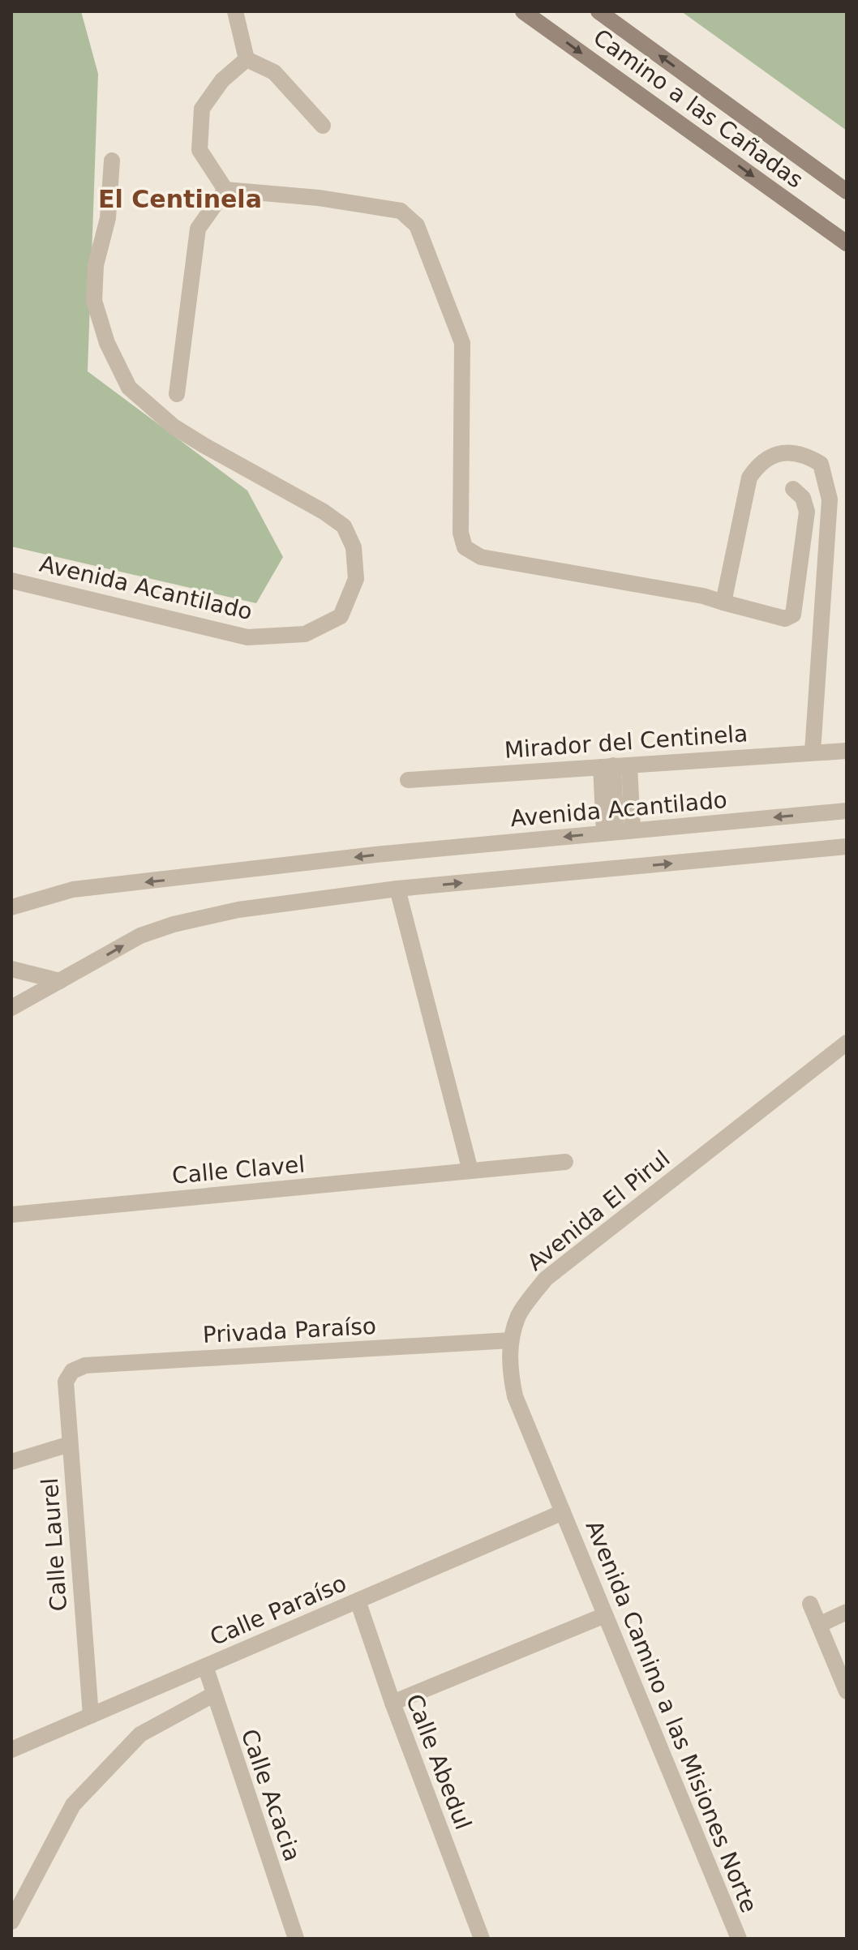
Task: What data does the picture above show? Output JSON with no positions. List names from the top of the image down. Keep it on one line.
{"streets":{"main road":["Camino a las Cañadas"],"street":["Avenida Acantilado","Mirador del Centinela","Calle Clavel","Avenida El Pirul","Privada Paraíso","Calle Laurel","Calle Paraíso","Avenida Camino a las Misiones Norte","Calle Abedul","Calle Acacia"]},"crossings":[["Avenida El Pirul","Privada Paraíso"],["Avenida El Pirul","Calle Paraíso"],["Avenida El Pirul","Avenida Camino a las Misiones Norte"],["Privada Paraíso","Calle Laurel"],["Calle Laurel","Calle Paraíso"],["Calle Paraíso","Avenida Camino a las Misiones Norte"],["Calle Paraíso","Calle Abedul"],["Calle Paraíso","Calle Acacia"]],"districts":["El Centinela"]}
